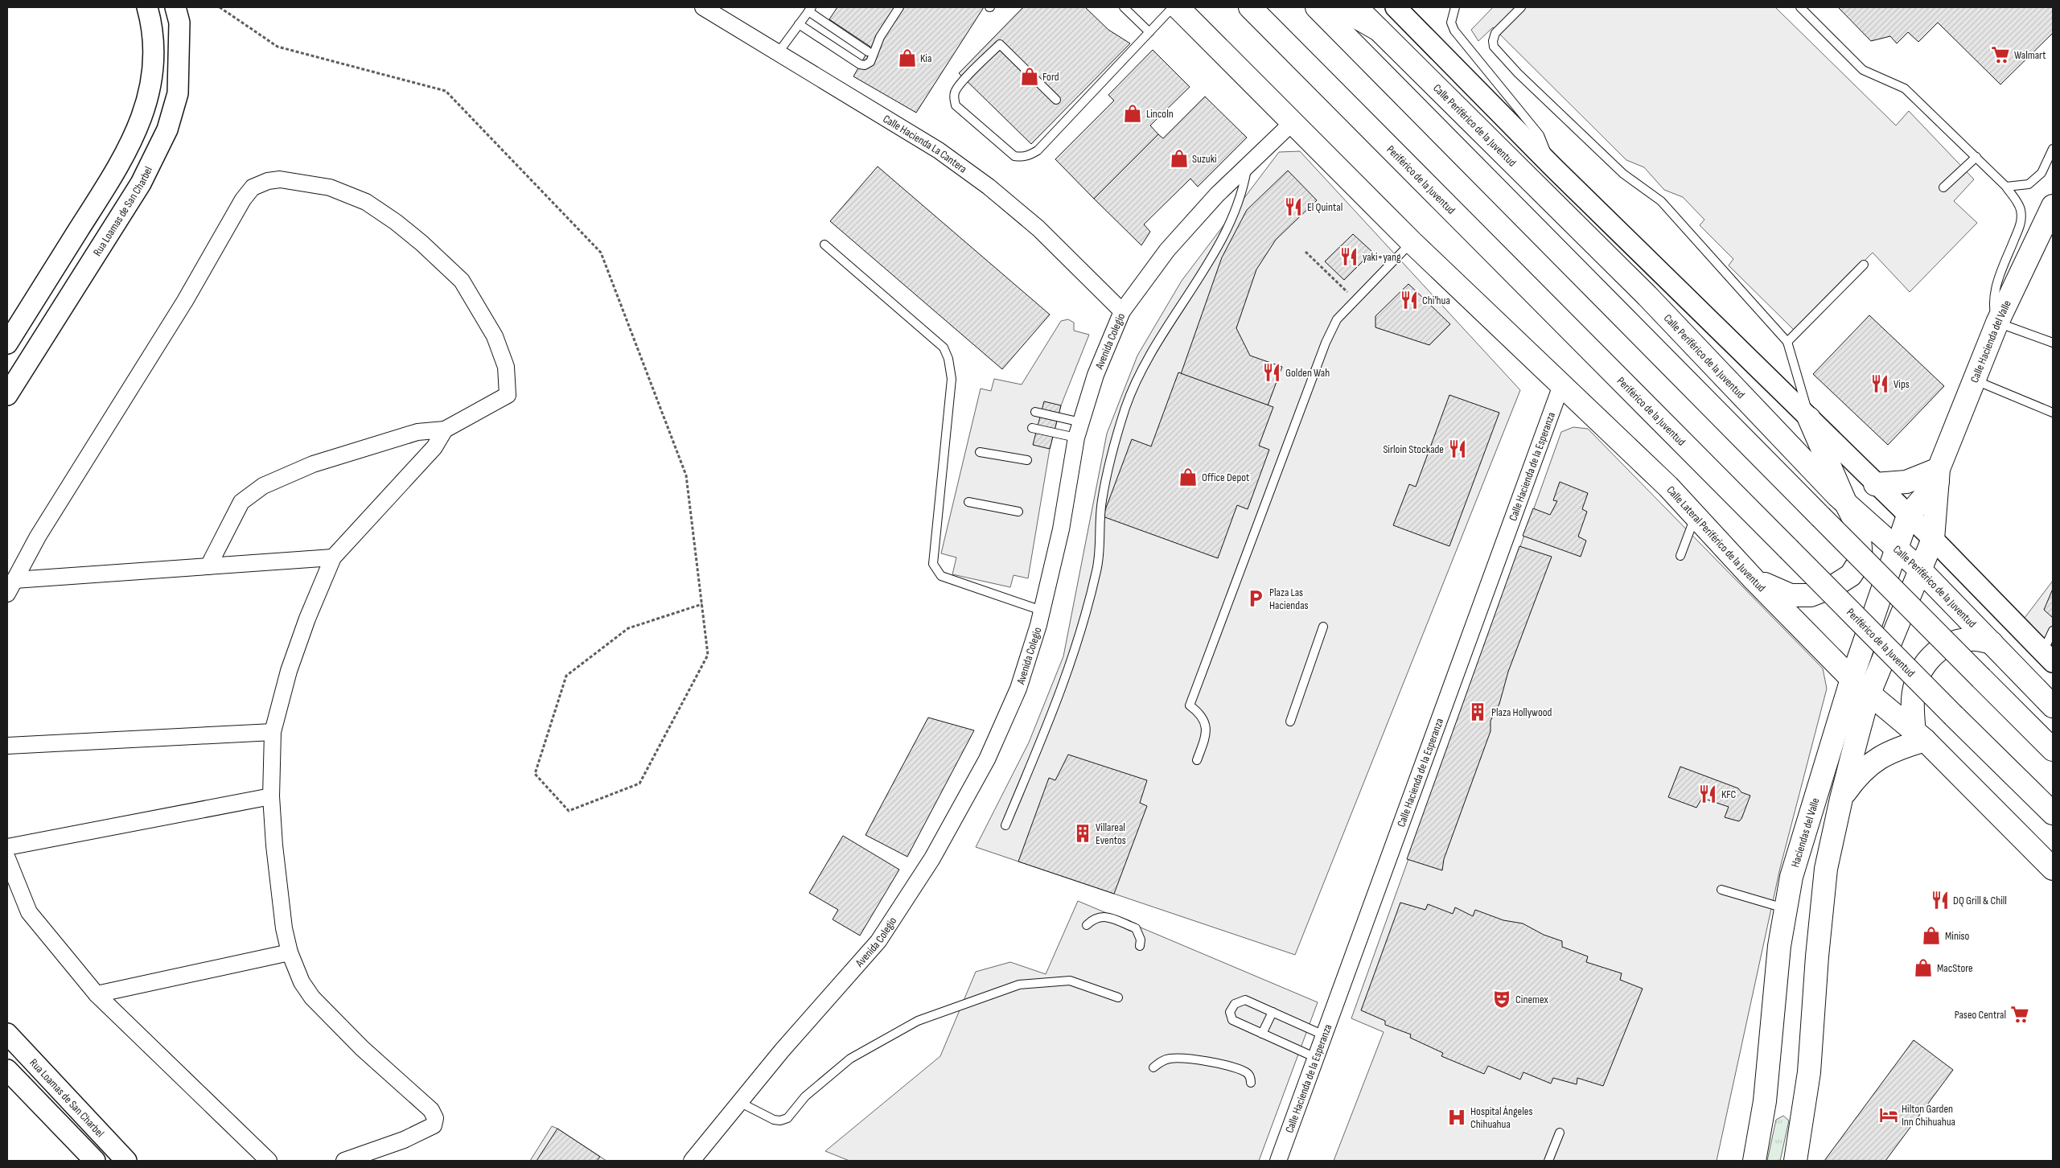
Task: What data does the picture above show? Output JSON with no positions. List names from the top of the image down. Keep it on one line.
{"streets":{"main road":["Calle Periférico de la Juventud","Periférico de la Juventud","Calle Hacienda del Valle","Calle Lateral Periférico de la Juventud","Haciendas del Valle"],"street":["Calle Hacienda La Cantera","Rua Loamas de San Charbel","Avenida Colegio","Calle Hacienda de la Esperanza"]},"crossings":[["Calle Periférico de la Juventud","Haciendas del Valle"],["Calle Hacienda La Cantera","Avenida Colegio"],["Calle Hacienda del Valle","Haciendas del Valle"],["Calle Hacienda de la Esperanza","Calle Lateral Periférico de la Juventud"],["Calle Lateral Periférico de la Juventud","Haciendas del Valle"]],"places":{"supermarket":["Walmart","Paseo Central"],"shop":["Kia","Ford","Lincoln","Suzuki","Office Depot","Miniso","MacStore"],"restaurant":["El Quintal","yaki+yang","Chi'hua","Golden Wah","Vips","Sirloin Stockade","KFC","DQ Grill & Chill"],"parking":["Plaza Las Haciendas"],"building":["Plaza Hollywood","Villareal Eventos"],"theatre":["Cinemex"],"hotel":["Hilton Garden Inn Chihuahua"],"hospital":["Hospital Ángeles Chihuahua"]}}
